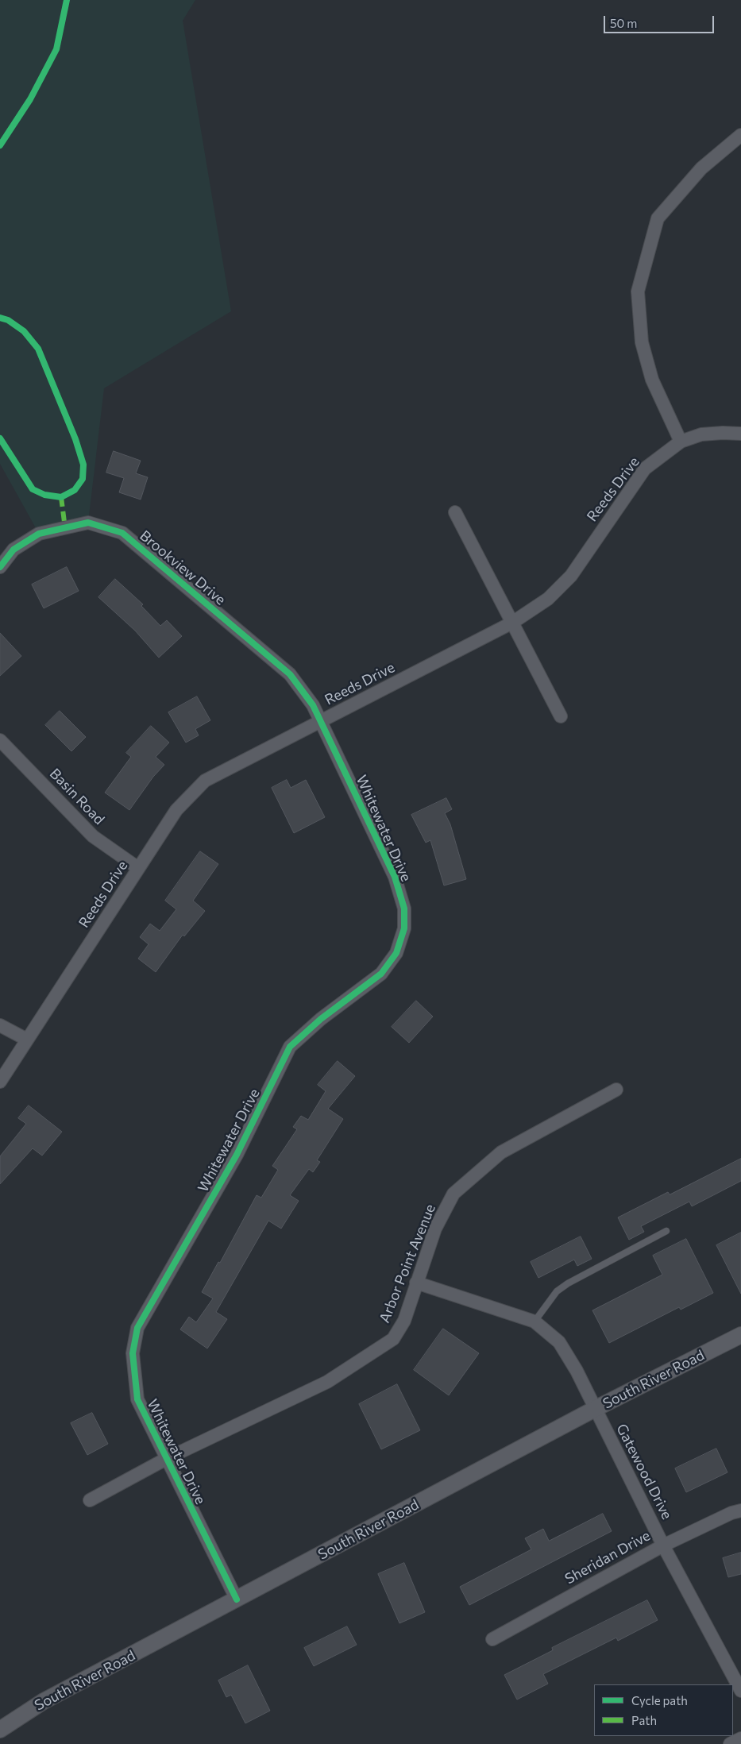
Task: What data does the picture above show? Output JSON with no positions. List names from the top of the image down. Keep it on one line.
{"streets":{"street":["Reeds Drive","Brookview Drive","Basin Road","Whitewater Drive","Arbor Point Avenue","South River Road","Gatewood Drive","Sheridan Drive"]},"crossings":[["Reeds Drive","Brookview Drive"],["Reeds Drive","Basin Road"],["Reeds Drive","Whitewater Drive"],["Brookview Drive","Whitewater Drive"],["Whitewater Drive","Arbor Point Avenue"],["Whitewater Drive","South River Road"],["Arbor Point Avenue","Gatewood Drive"],["South River Road","Gatewood Drive"],["Gatewood Drive","Sheridan Drive"]],"legend":["Cycle path","Path"],"scale_bar":"50 m"}
